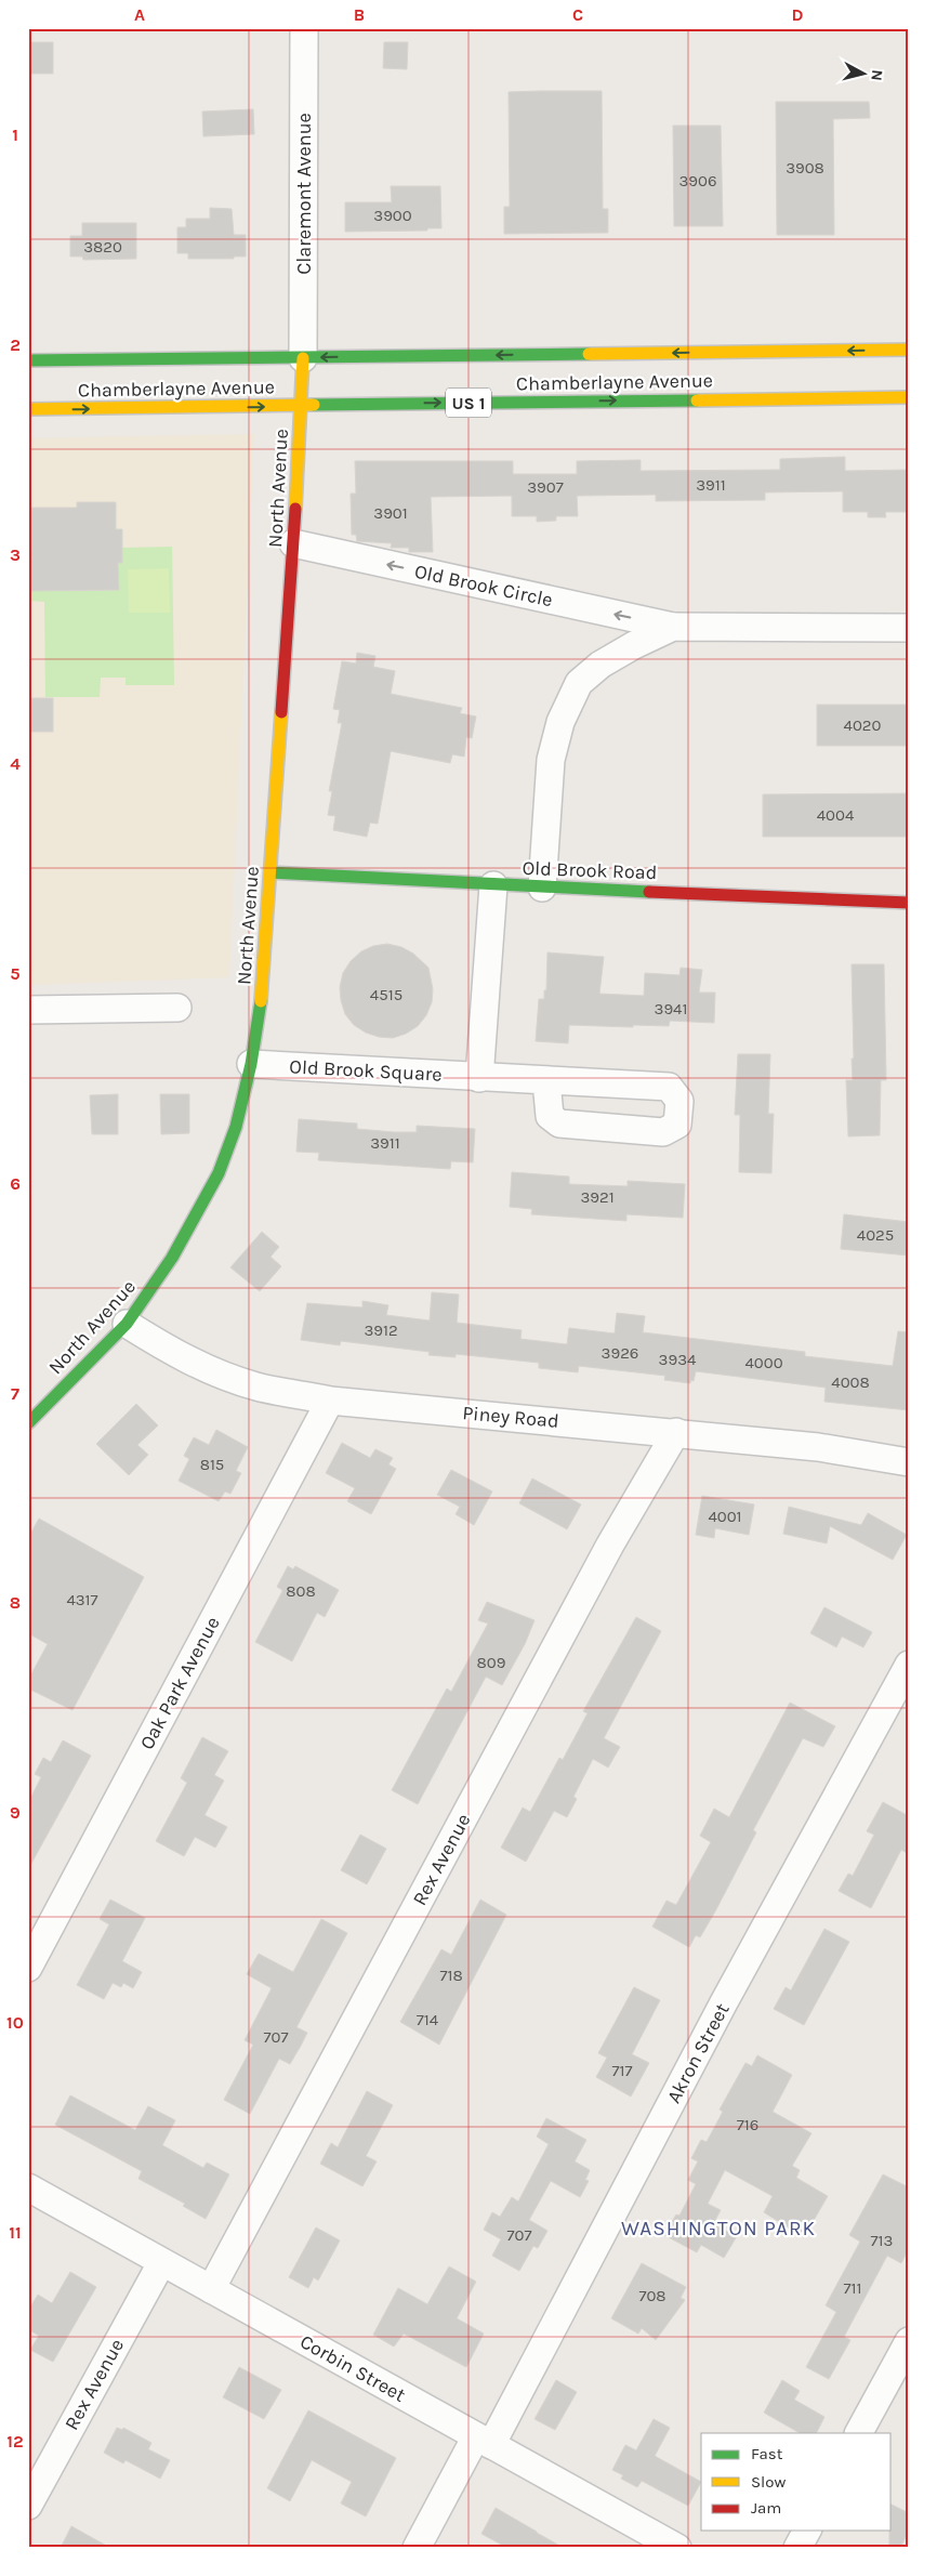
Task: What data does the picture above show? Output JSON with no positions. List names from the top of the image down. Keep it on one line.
{"streets":{"street":["Claremont Avenue","Chamberlayne Avenue","US 1","North Avenue","Old Brook Circle","Old Brook Road","Old Brook Square","Piney Road","Oak Park Avenue","Rex Avenue","Akron Street","Corbin Street"]},"crossings":[["Claremont Avenue","Chamberlayne Avenue"],["Claremont Avenue","North Avenue"],["Chamberlayne Avenue","North Avenue"],["North Avenue","Old Brook Circle"],["North Avenue","Old Brook Road"],["North Avenue","Old Brook Square"],["North Avenue","Piney Road"],["Old Brook Circle","Old Brook Road"],["Piney Road","Oak Park Avenue"],["Piney Road","Rex Avenue"],["Rex Avenue","Corbin Street"],["Akron Street","Corbin Street"]],"one_way":["Old Brook Circle"],"districts":["WASHINGTON PARK"],"house_numbers":["3908","3906","3900","3820","3911","3907","3901","4020","4004","4515","3941","3911","3921","4025","3912","3926","3934","4000","4008","815","4001","808","4317","809","718","714","707","717","716","707","713","711","708"],"legend":["Fast","Slow","Jam"],"north":"right","grid":{"columns":["A","B","C","D"],"rows":["1","2","3","4","5","6","7","8","9","10","11","12"]}}
